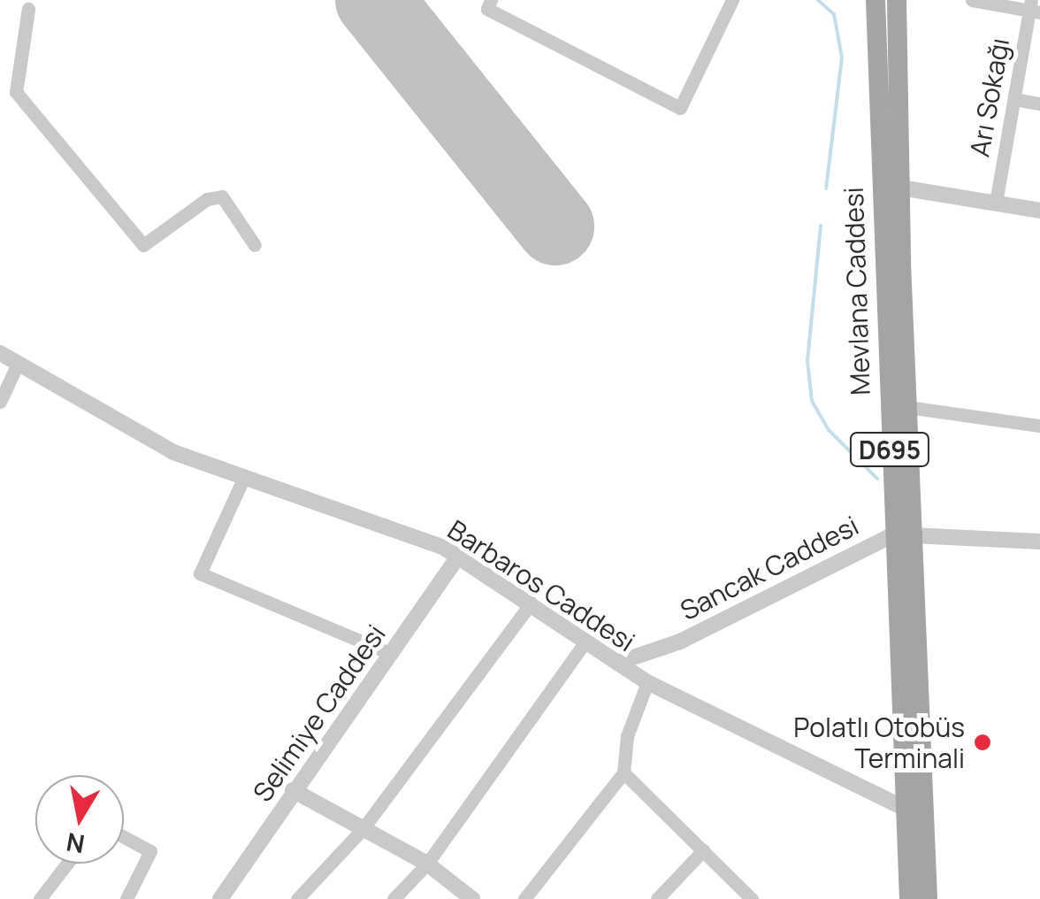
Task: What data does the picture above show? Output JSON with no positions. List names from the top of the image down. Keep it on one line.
{"streets":{"main road":["Mevlana Caddesi","D695"],"street":["Arı Sokağı","Sancak Caddesi","Barbaros Caddesi","Selimiye Caddesi"]},"crossings":[["Mevlana Caddesi","Sancak Caddesi"],["Mevlana Caddesi","Barbaros Caddesi"],["Sancak Caddesi","Barbaros Caddesi"],["Barbaros Caddesi","Selimiye Caddesi"]],"places":["Polatlı Otobüs Terminali"],"north":"bottom"}
